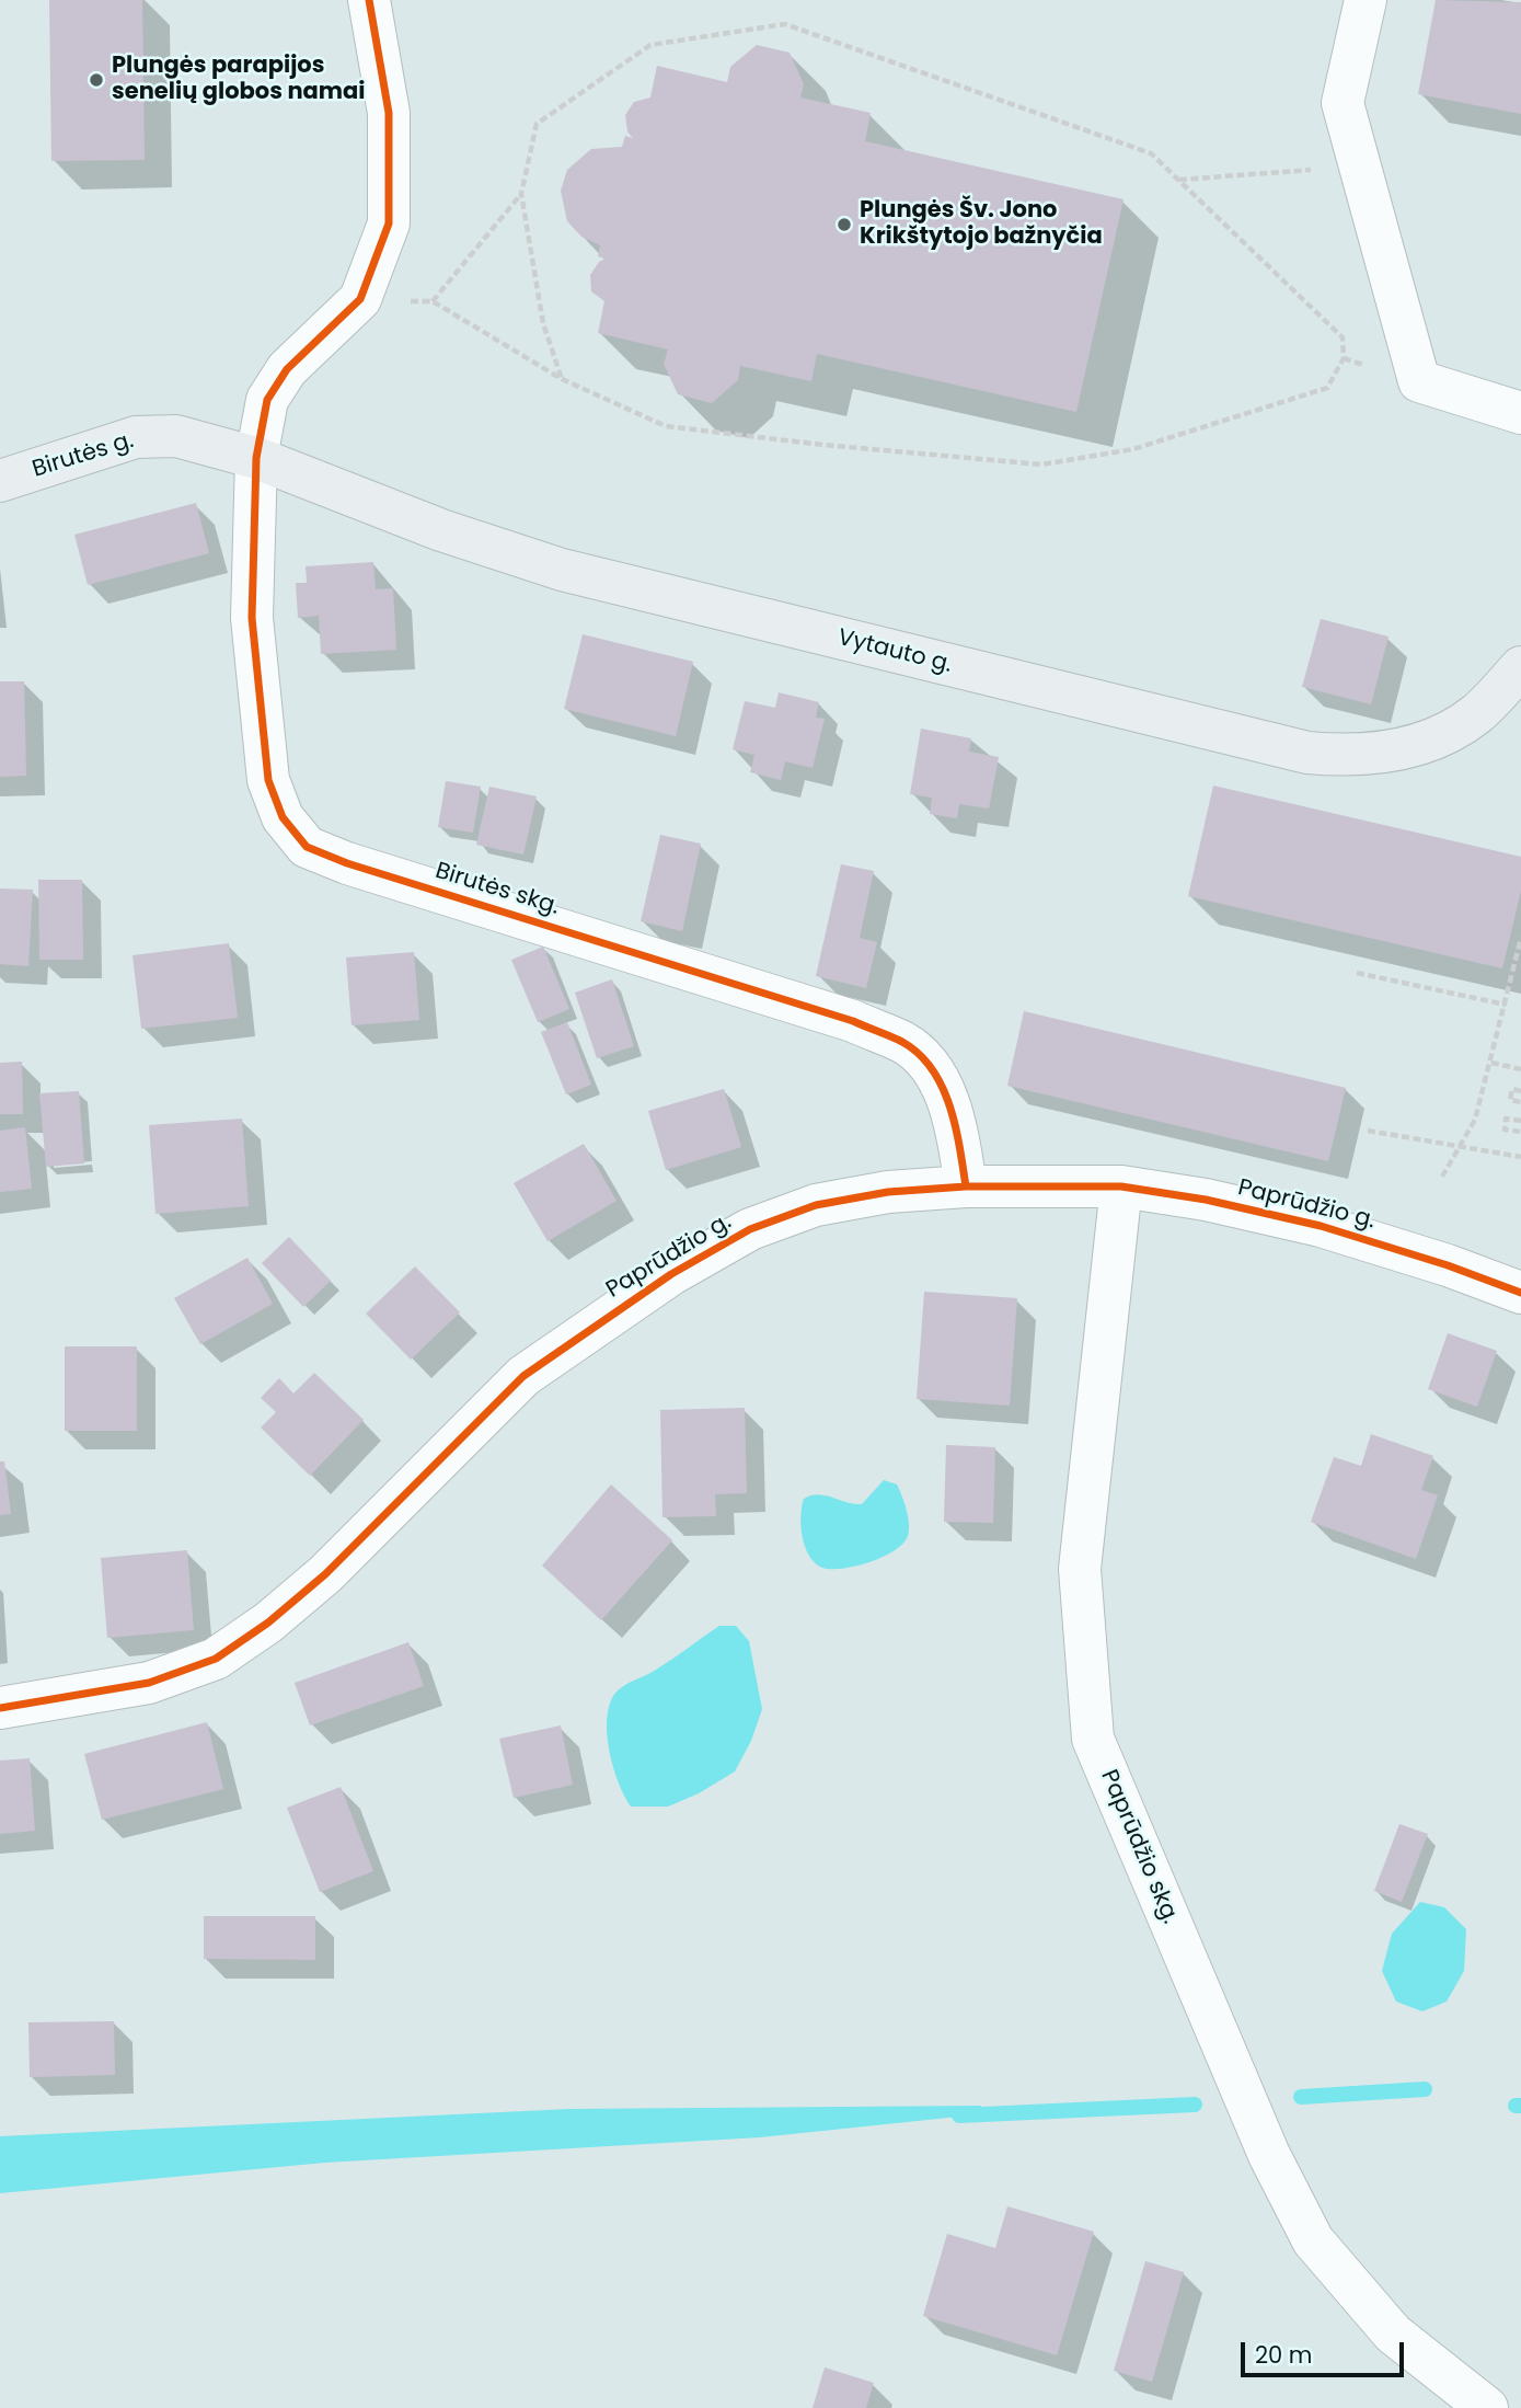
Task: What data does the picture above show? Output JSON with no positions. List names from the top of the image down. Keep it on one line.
{"streets":{"main road":["Birutės g.","Vytauto g."],"street":["Birutės skg.","Paprūdžio g.","Paprūdžio skg."]},"crossings":[["Birutės g.","Vytauto g."],["Birutės g.","Birutės skg."],["Vytauto g.","Birutės skg."],["Birutės skg.","Paprūdžio g."],["Paprūdžio g.","Paprūdžio skg."]],"places":["Plungės parapijos senelių globos namai","Plungės Šv. Jono Krikštytojo bažnyčia"],"scale_bar":"20 m"}
